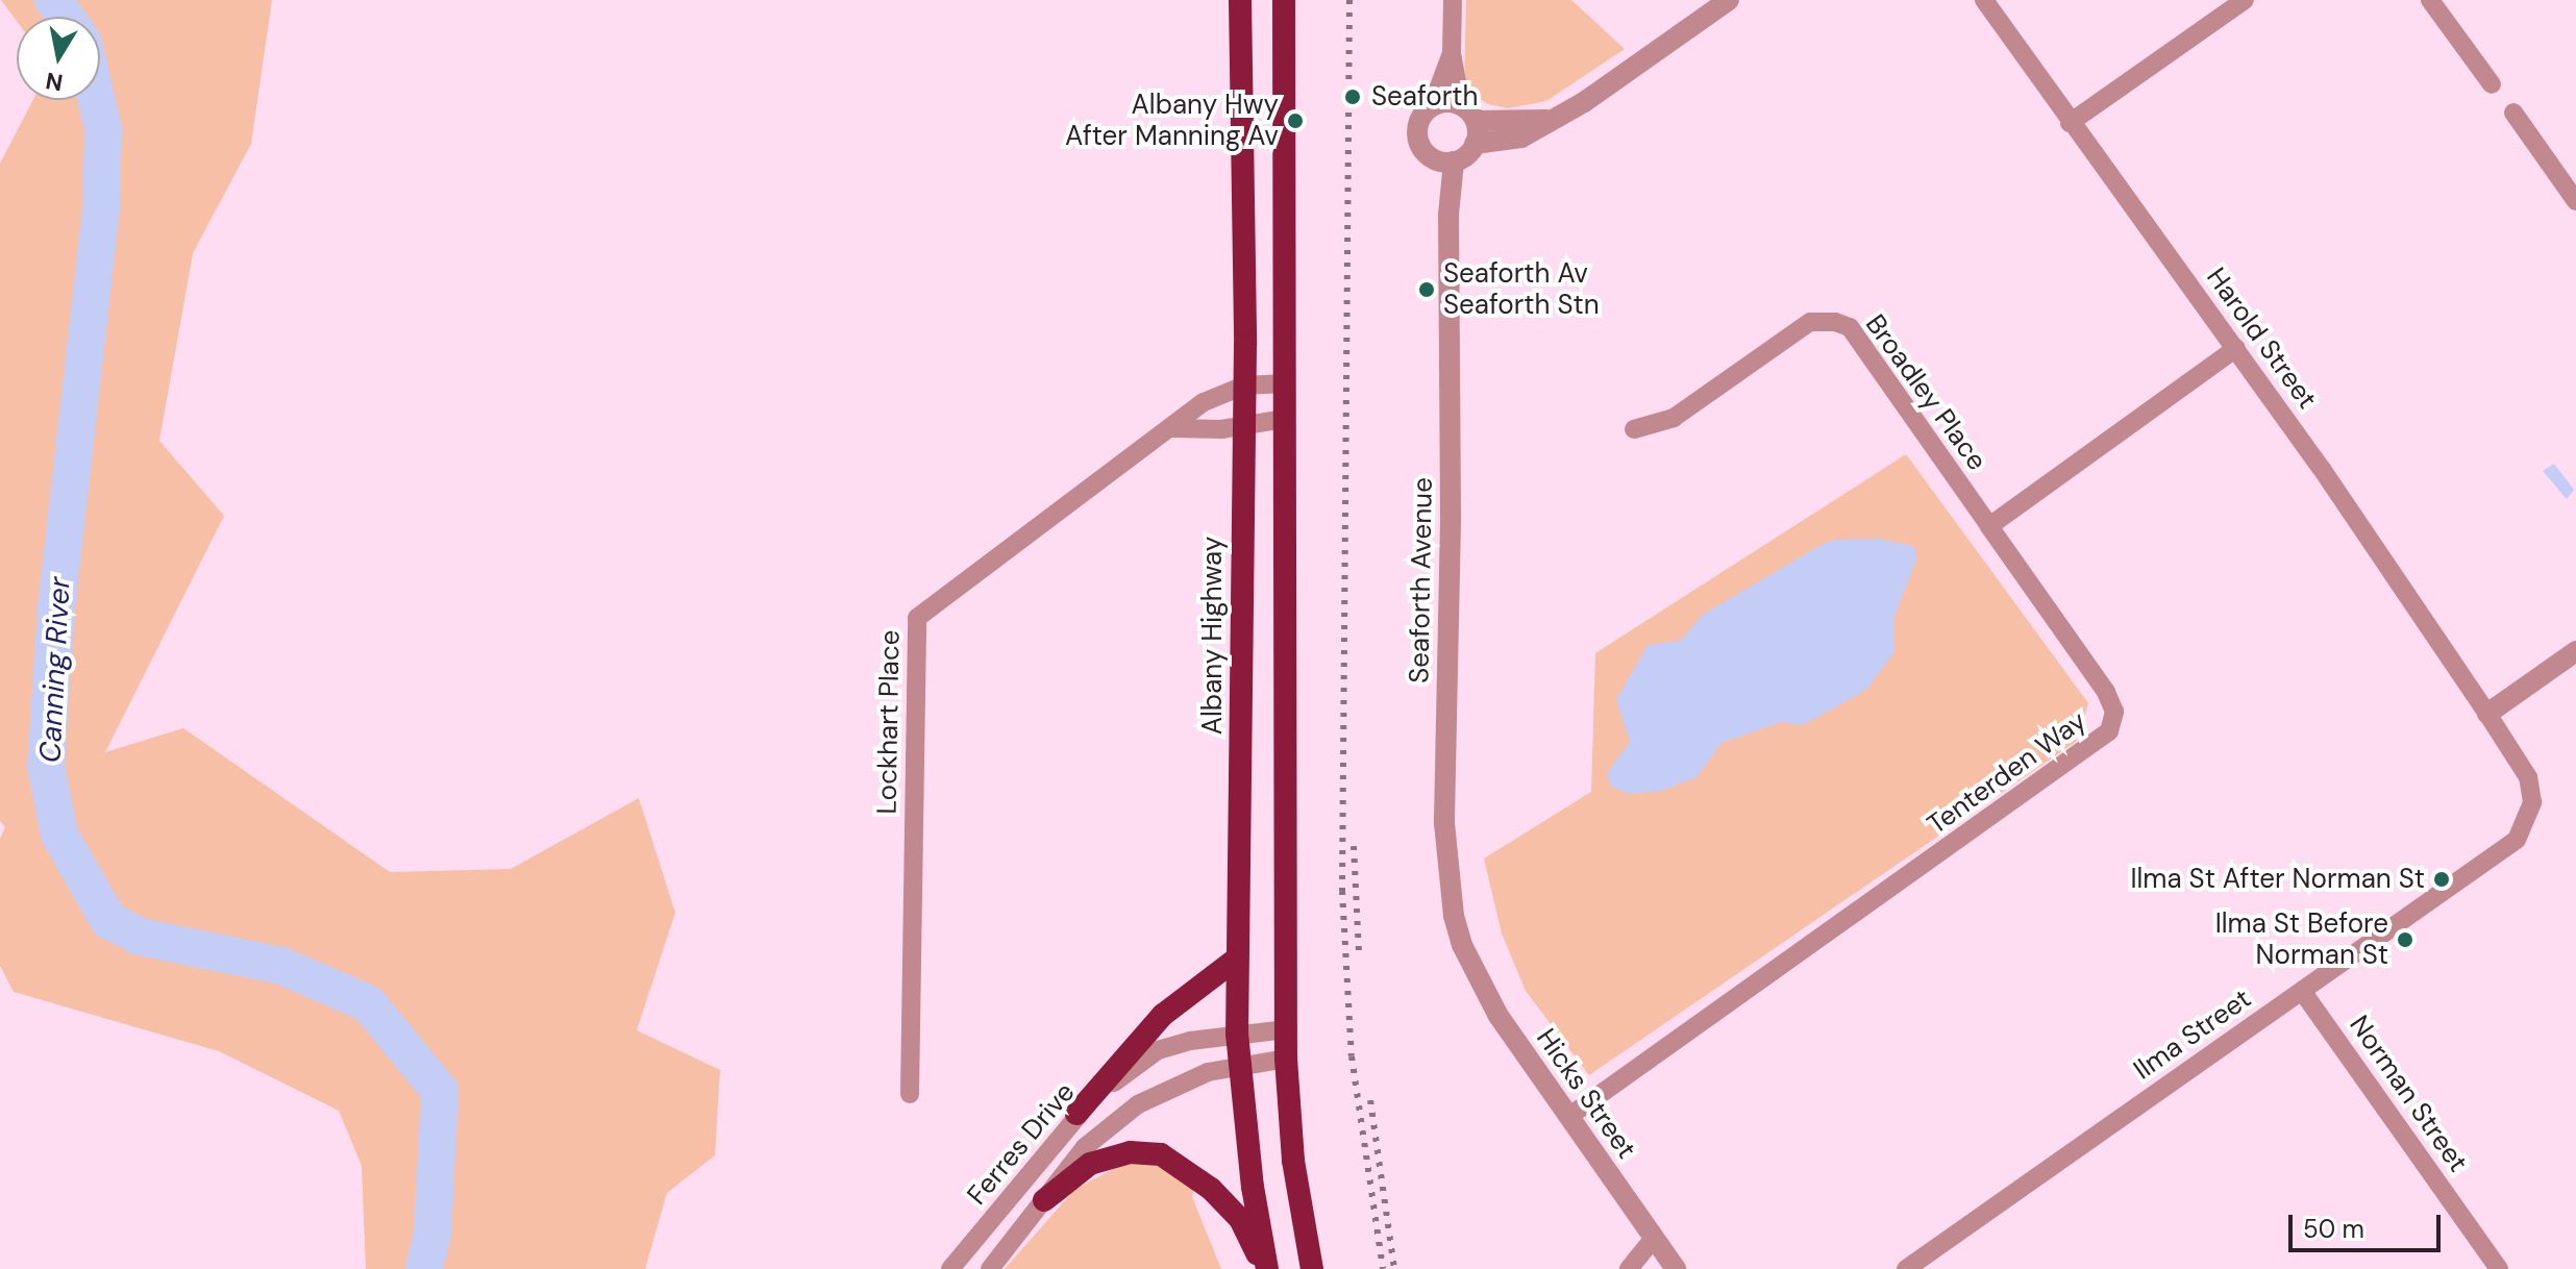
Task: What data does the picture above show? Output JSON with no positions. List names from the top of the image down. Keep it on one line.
{"streets":{"highway":["Albany Highway"],"street":["Harold Street","Broadley Place","Seaforth Avenue","Lockhart Place","Tenterden Way","Ilma Street","Hicks Street","Norman Street","Ferres Drive"]},"crossings":[["Harold Street","Ilma Street"],["Broadley Place","Tenterden Way"],["Seaforth Avenue","Hicks Street"],["Albany Highway","Lockhart Place"],["Albany Highway","Ferres Drive"],["Tenterden Way","Hicks Street"],["Ilma Street","Norman Street"]],"water":["Canning River"],"places":["Seaforth","Albany Hwy After Manning Av","Seaforth Av Seaforth Stn","Ilma St After Norman St","Ilma St Before Norman St"],"scale_bar":"50 m","north":"bottom"}
